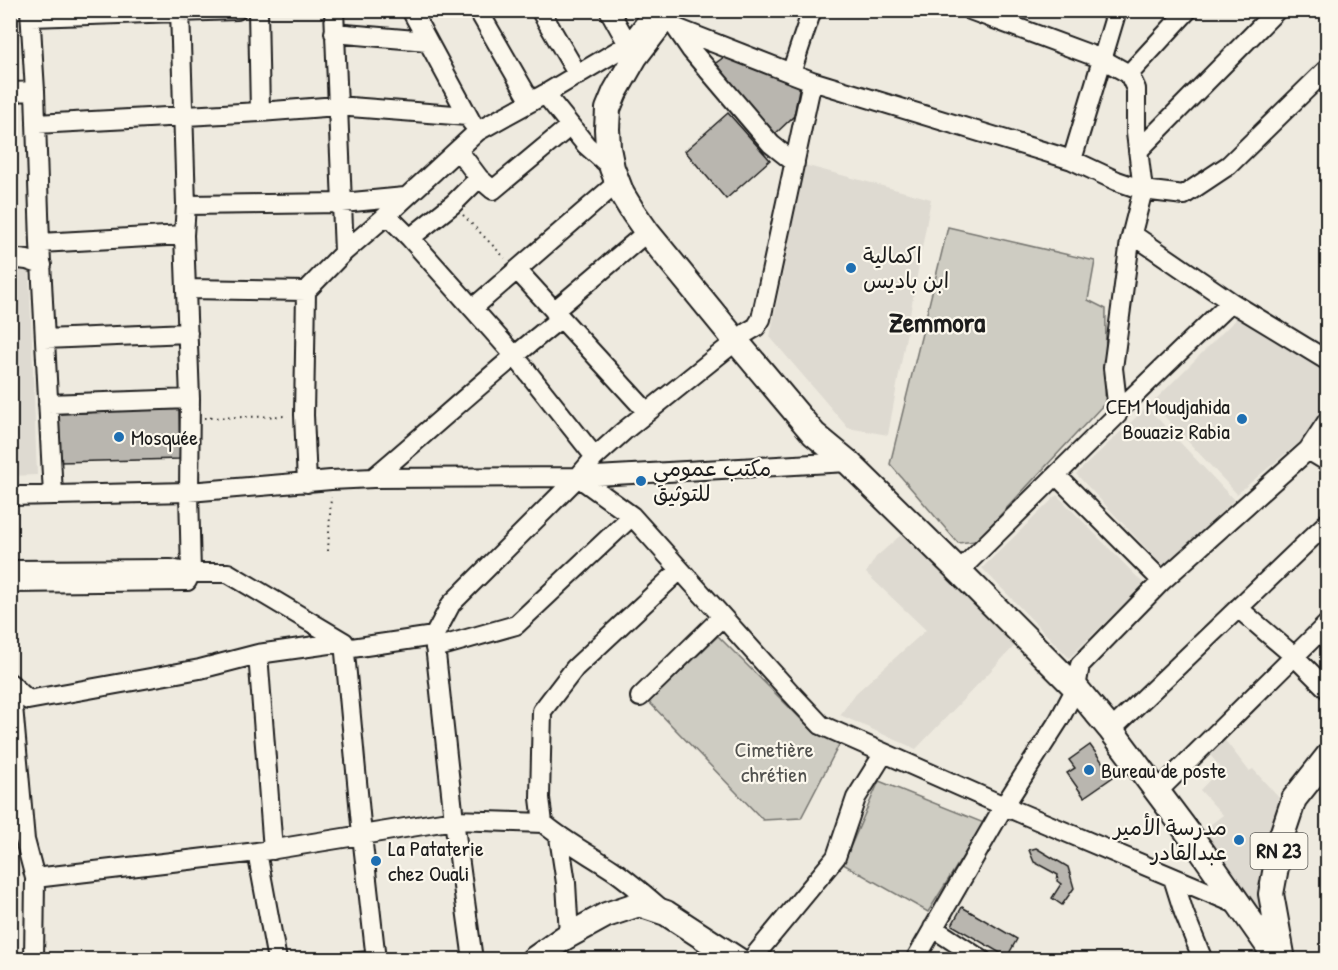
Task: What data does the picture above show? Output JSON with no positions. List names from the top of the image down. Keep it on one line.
{"streets":{"main road":["RN 23"]},"districts":["Zemmora"],"parks":["Cimetière chrétien"],"places":["اكمالية ابن باديس","CEM Moudjahida Bouaziz Rabia","Mosquée","مكتب عمومي للتوثيق","Bureau de poste","مدرسة الأمير عبدالقادر","La Pataterie chez Ouali"]}
